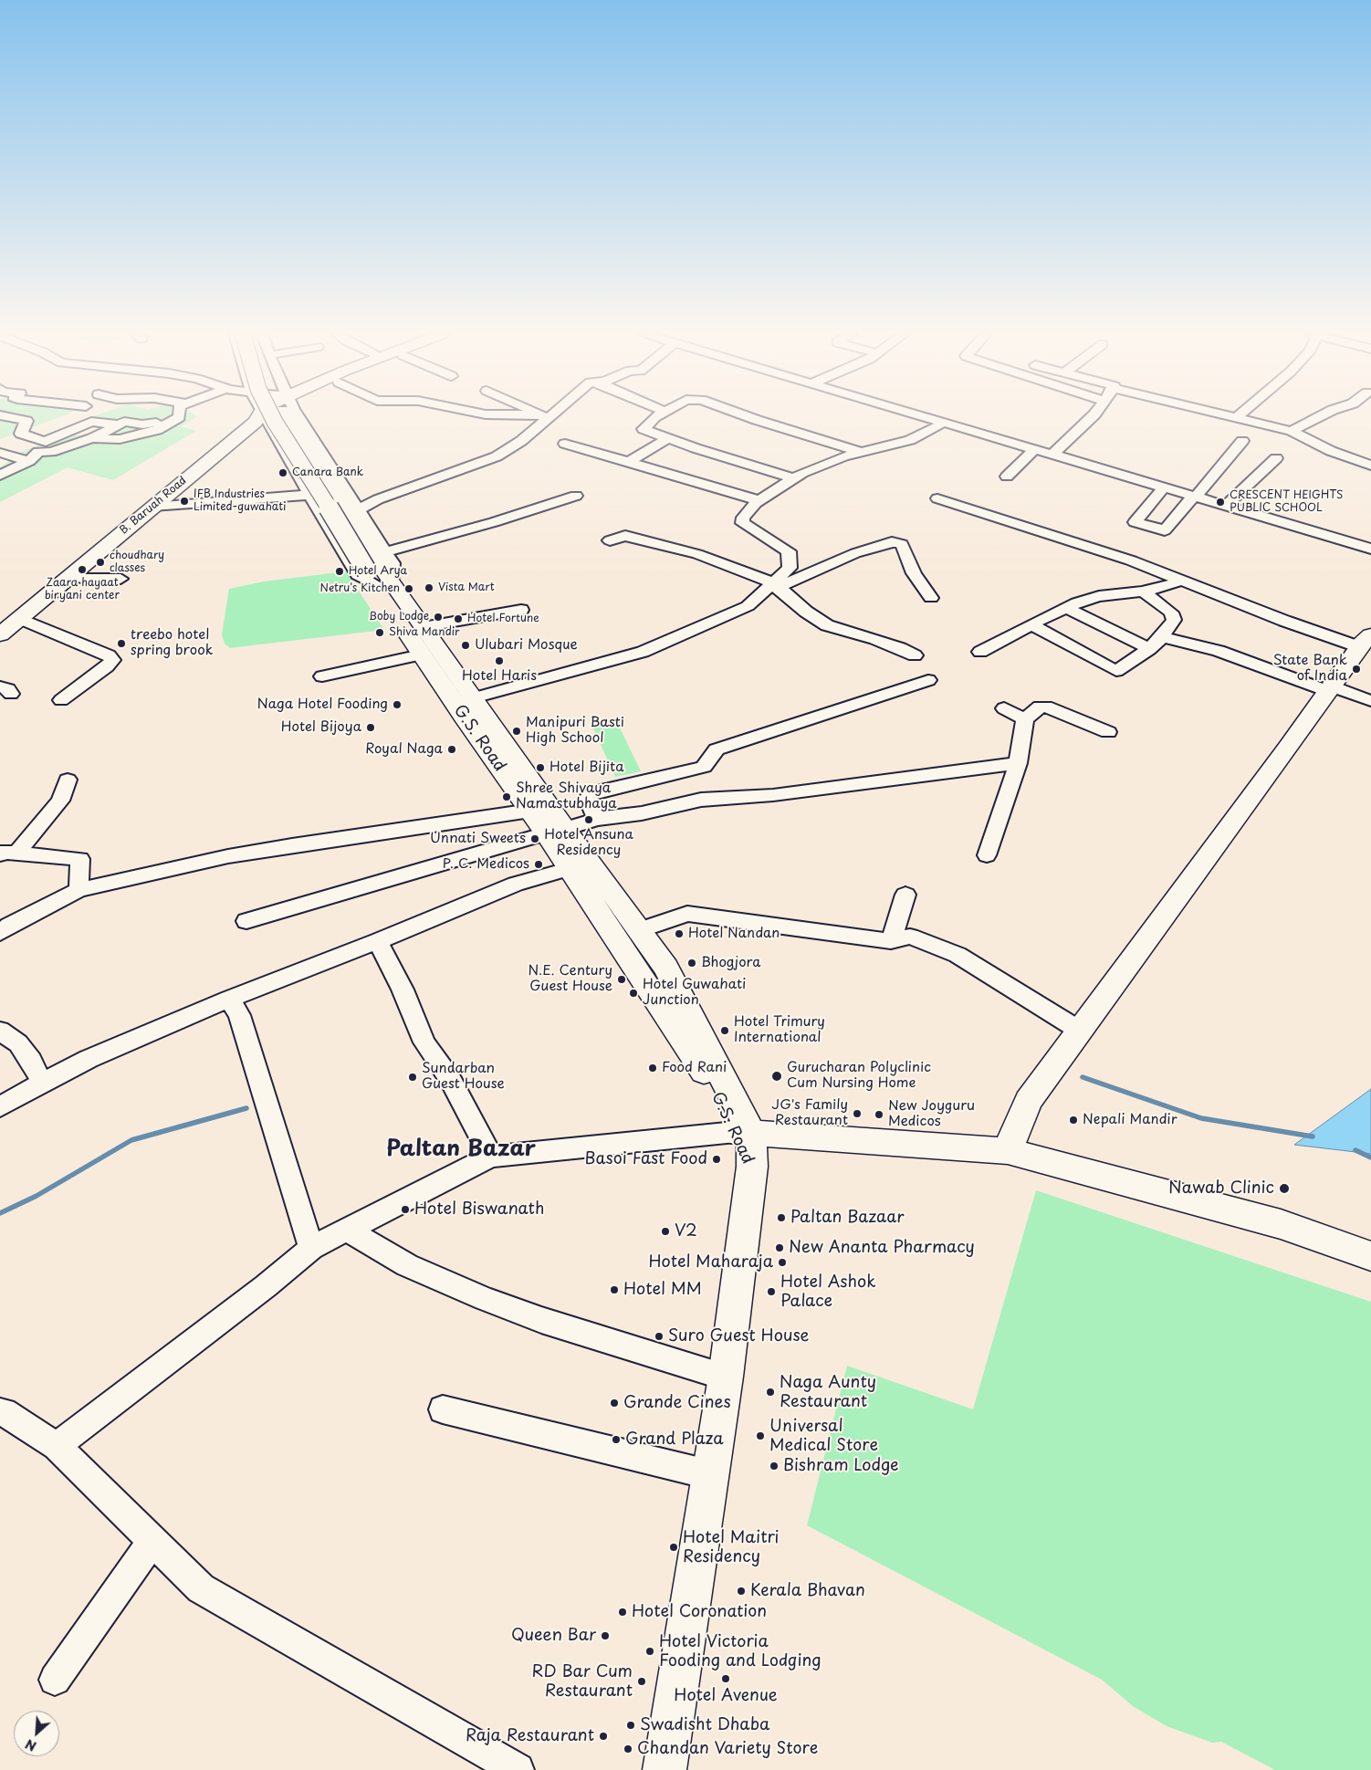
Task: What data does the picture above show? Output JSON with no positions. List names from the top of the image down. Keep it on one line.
{"streets":{"main road":["B. Baruah Road","G.S. Road"]},"districts":["Paltan Bazar"],"places":["Canara Bank","IFB Industries Limited-guwahati","CRESCENT HEIGHTS PUBLIC SCHOOL","choudhary classes","Zaara hayaat biryani center","Hotel Arya","Vista Mart","Netru's Kitchen","Boby Lodge","Hotel Fortune","Shiva Mandir","treebo hotel spring brook","Ulubari Mosque","Hotel Haris","State Bank of India","Naga Hotel Fooding","Hotel Bijoya","Manipuri Basti High School","Royal Naga","Hotel Bijita","Shree Shivaya Namastubhaya","Hotel Ansuna Residency","Unnati Sweets","P. C. Medicos","Hotel Nandan","Bhogjora","N.E. Century Guest House","Hotel Guwahati Junction","Hotel Trimury International","Food Rani","Gurucharan Polyclinic Cum Nursing Home","Sundarban Guest House","JG's Family Restaurant","New Joyguru Medicos","Nepali Mandir","Basoi Fast Food","Nawab Clinic","Hotel Biswanath","Paltan Bazaar","V2","New Ananta Pharmacy","Hotel Maharaja","Hotel MM","Hotel Ashok Palace","Suro Guest House","Naga Aunty Restaurant","Grande Cines","Universal Medical Store","Grand Plaza","Bishram Lodge","Hotel Maitri Residency","Kerala Bhavan","Hotel Coronation","Queen Bar","Hotel Victoria Fooding and Lodging","Hotel Avenue","RD Bar Cum Restaurant","Swadisht Dhaba","Raja Restaurant","Chandan Variety Store"],"north":"bottom left"}
